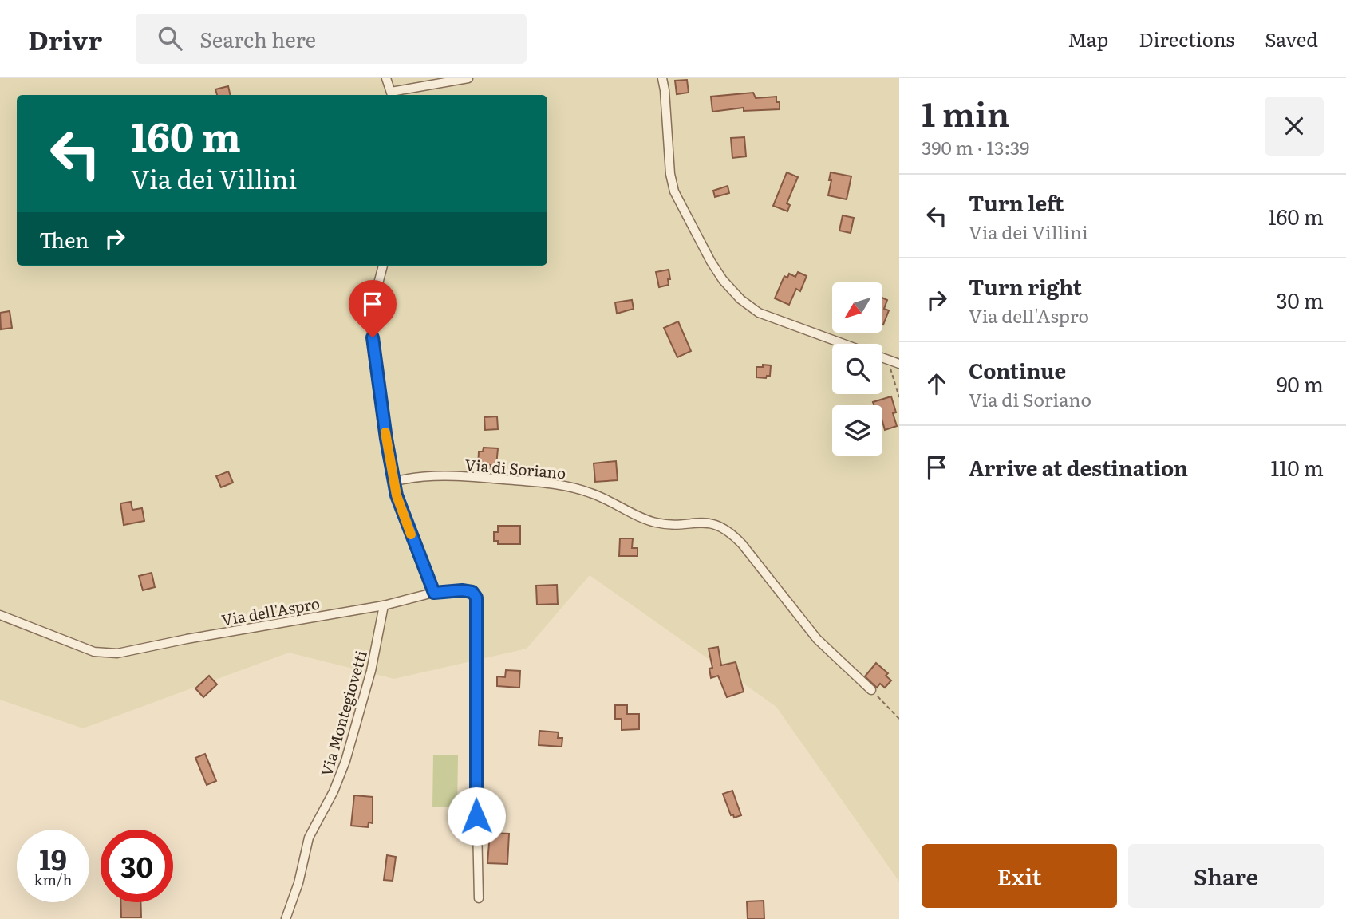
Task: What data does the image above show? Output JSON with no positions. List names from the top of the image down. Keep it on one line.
{"streets":{"street":["Via di Soriano","Via dell'Aspro","Via Montegiovetti"]},"crossings":[["Via dell'Aspro","Via Montegiovetti"]],"north":"bottom left","page":{"header":"Drivr","search":"Search here","nav":["Map","Directions","Saved"],"heading":["1 min","390 m · 13:39"],"turn":["160 m","Via dei Villini"],"list":[{"name":"Turn left","note":"Via dei Villini","value":"160 m"},{"name":"Turn right","note":"Via dell'Aspro","value":"30 m"},{"name":"Continue","note":"Via di Soriano","value":"90 m"},{"name":"Arrive at destination","value":"110 m"}],"then":"Then","speed":"19 km/h","limit":"30","buttons":["Exit","Share"]}}
